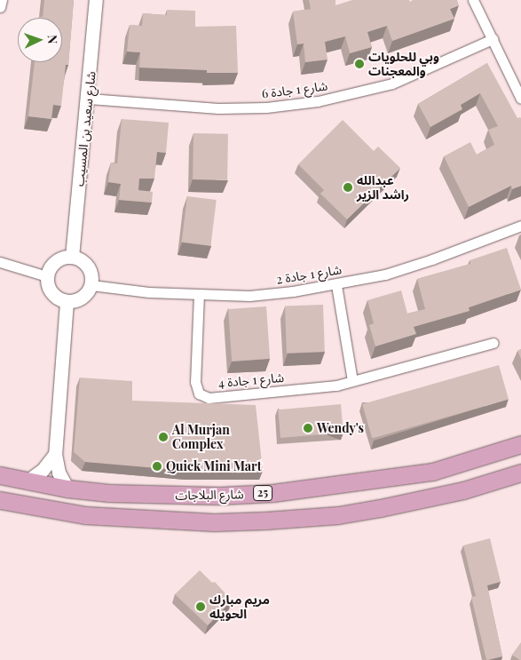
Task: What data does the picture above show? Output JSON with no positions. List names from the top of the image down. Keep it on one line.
{"streets":{"main road":["25","شارع البلاجات"],"street":["شارع 1 جادة 6","شارع سعيد بن المسيب","شارع 1 جادة 2","شارع 1 جادة 4"]},"crossings":[["شارع 1 جادة 6","شارع سعيد بن المسيب"],["شارع سعيد بن المسيب","شارع 1 جادة 2"],["شارع 1 جادة 2","شارع 1 جادة 4"]],"places":["وبي للحلويات والمعجنات","عبدالله راشد الزير","Wendy's","Al Murjan Complex","Quick Mini Mart","مريم مبارك الحويله"],"north":"right"}
